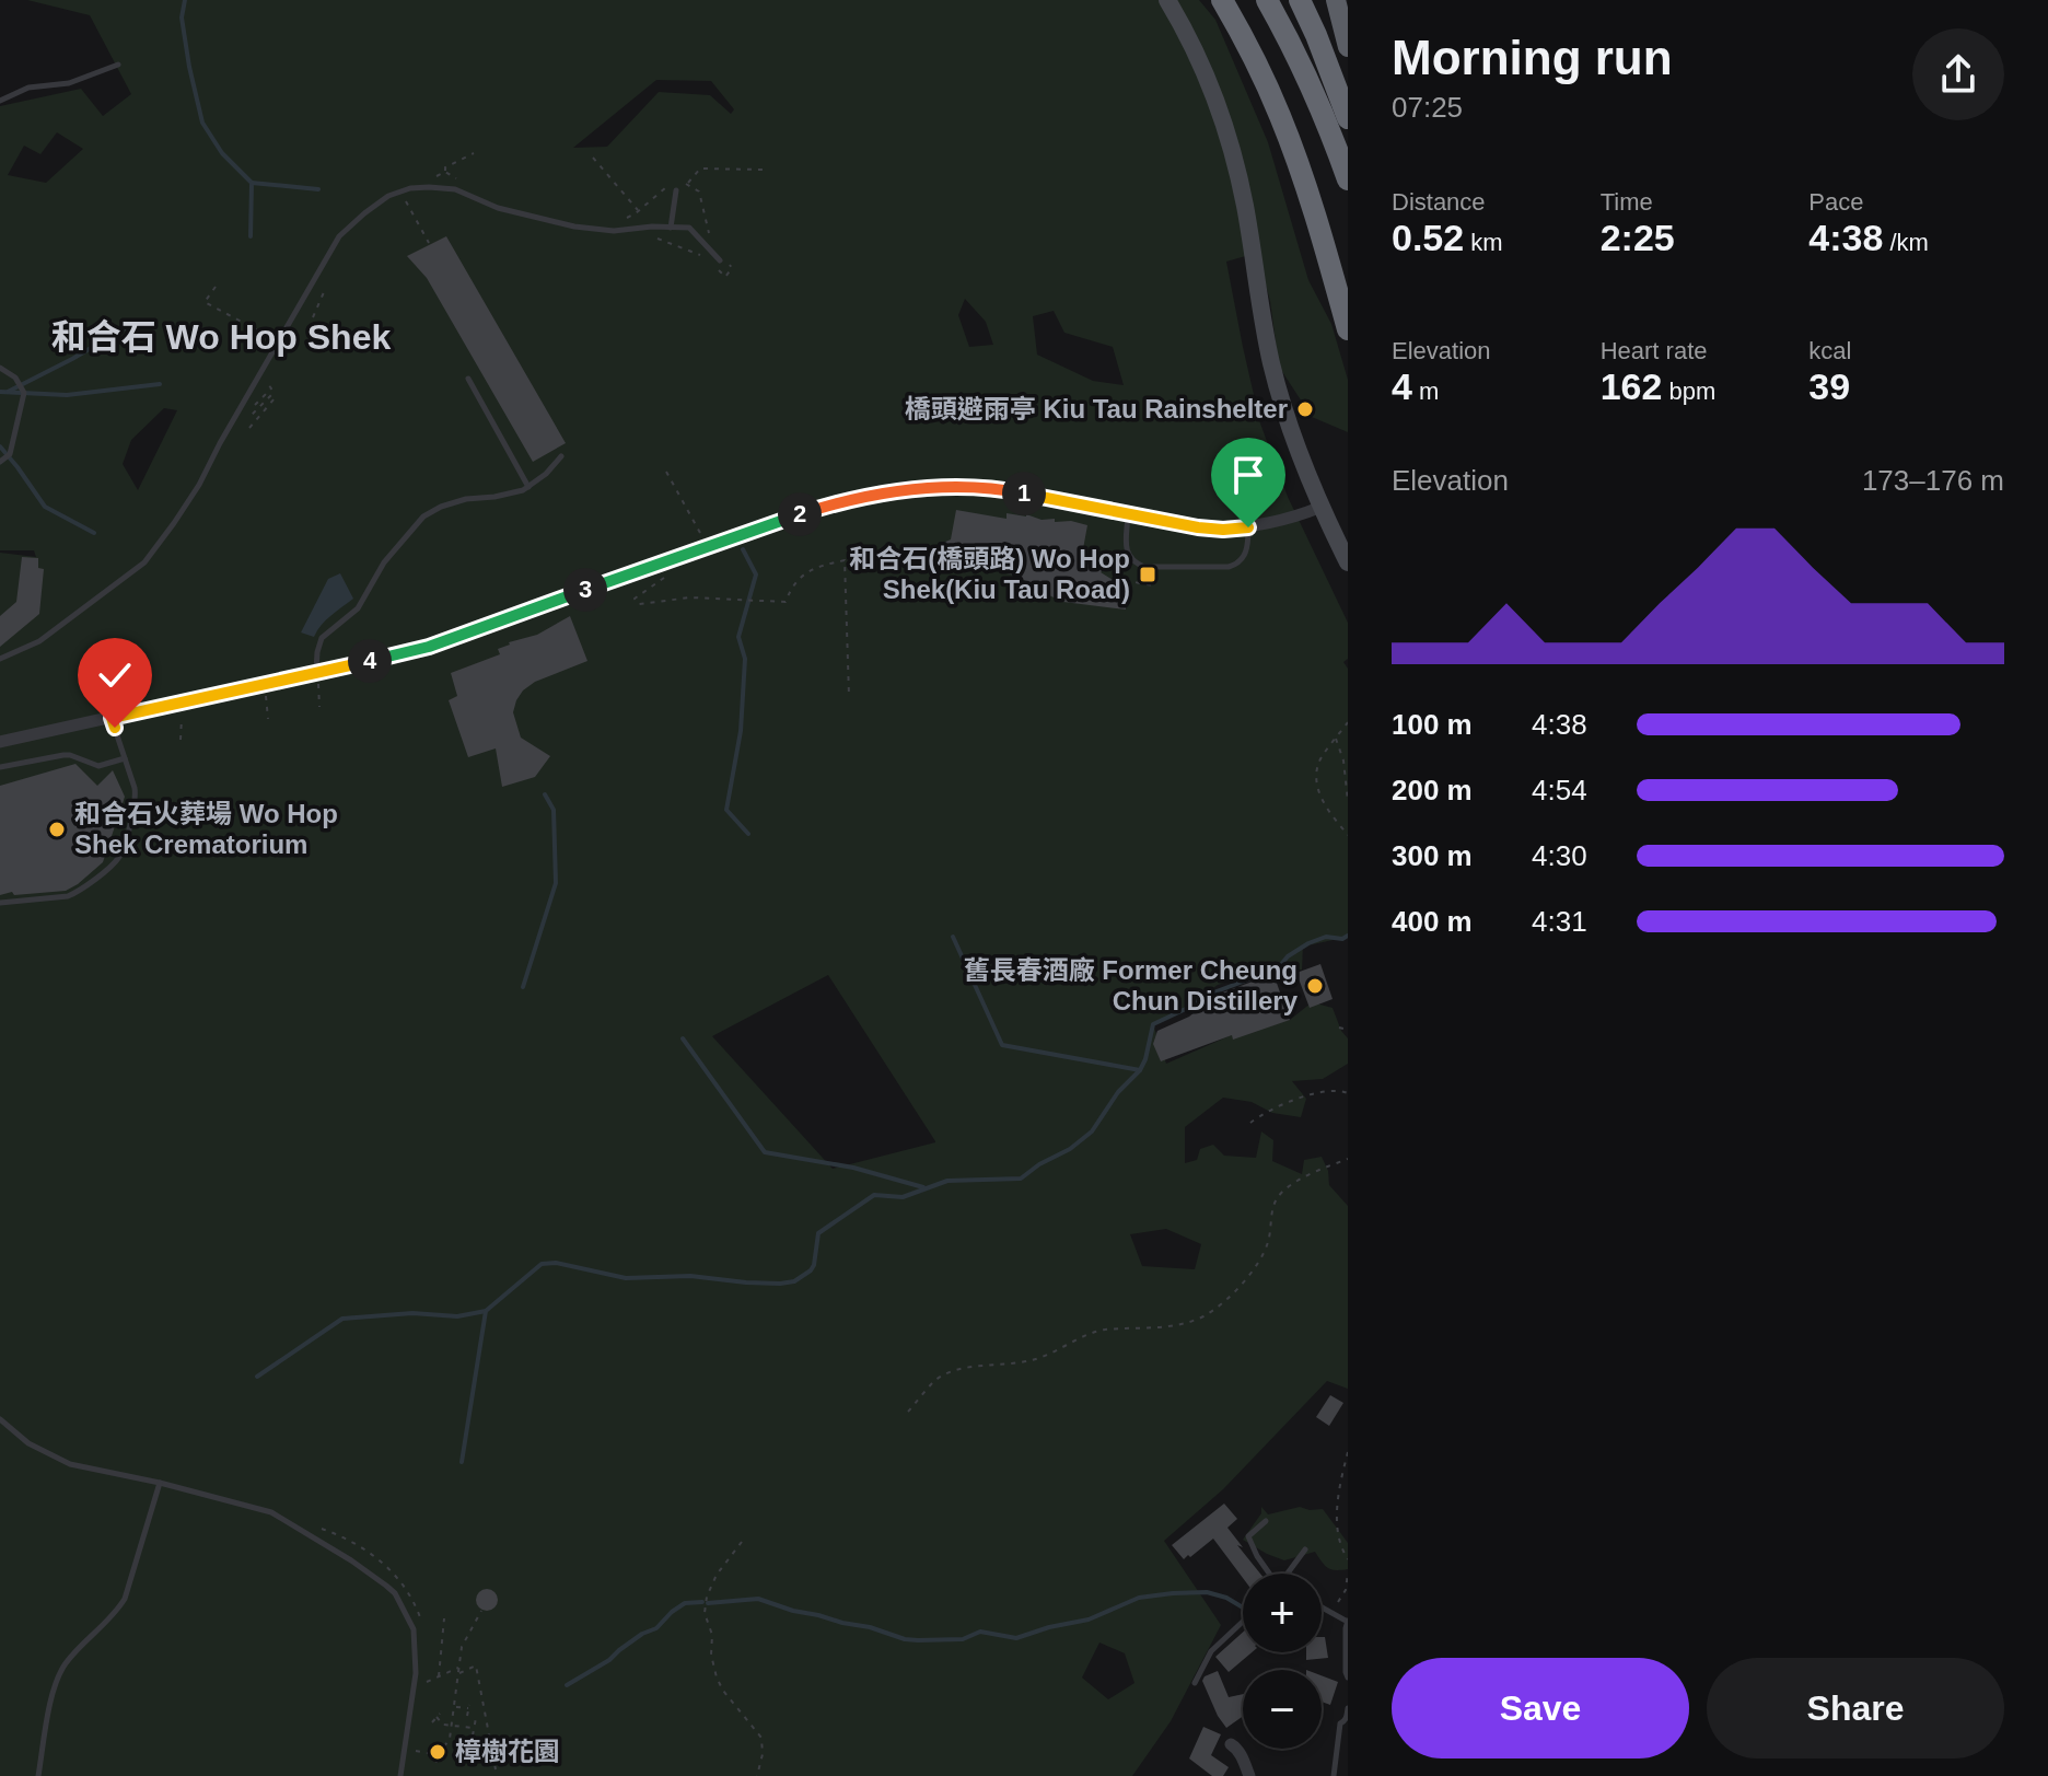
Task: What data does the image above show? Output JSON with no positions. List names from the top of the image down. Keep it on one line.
{"districts":["和合石 Wo Hop Shek"],"places":{"other":["橋頭避雨亭 Kiu Tau Rainshelter","和合石火葬場 Wo Hop Shek Crematorium","舊長春酒廠 Former Cheung Chun Distillery","樟樹花園"],"transit":["和合石(橋頭路) Wo Hop Shek(Kiu Tau Road)"]},"page":{"heading":["Morning run","07:25"],"stats":[["Distance","0.52 km"],["Time","2:25"],["Pace","4:38 /km"],["Elevation","4 m"],["Heart rate","162 bpm"],["kcal","39"]],"chart":["Elevation","173–176 m"],"pins":["1","2","3","4"],"list":[{"name":"100 m","note":"4:38"},{"name":"200 m","note":"4:54"},{"name":"300 m","note":"4:30"},{"name":"400 m","note":"4:31"}],"map_buttons":["+","−"],"buttons":["Save","Share"]}}
